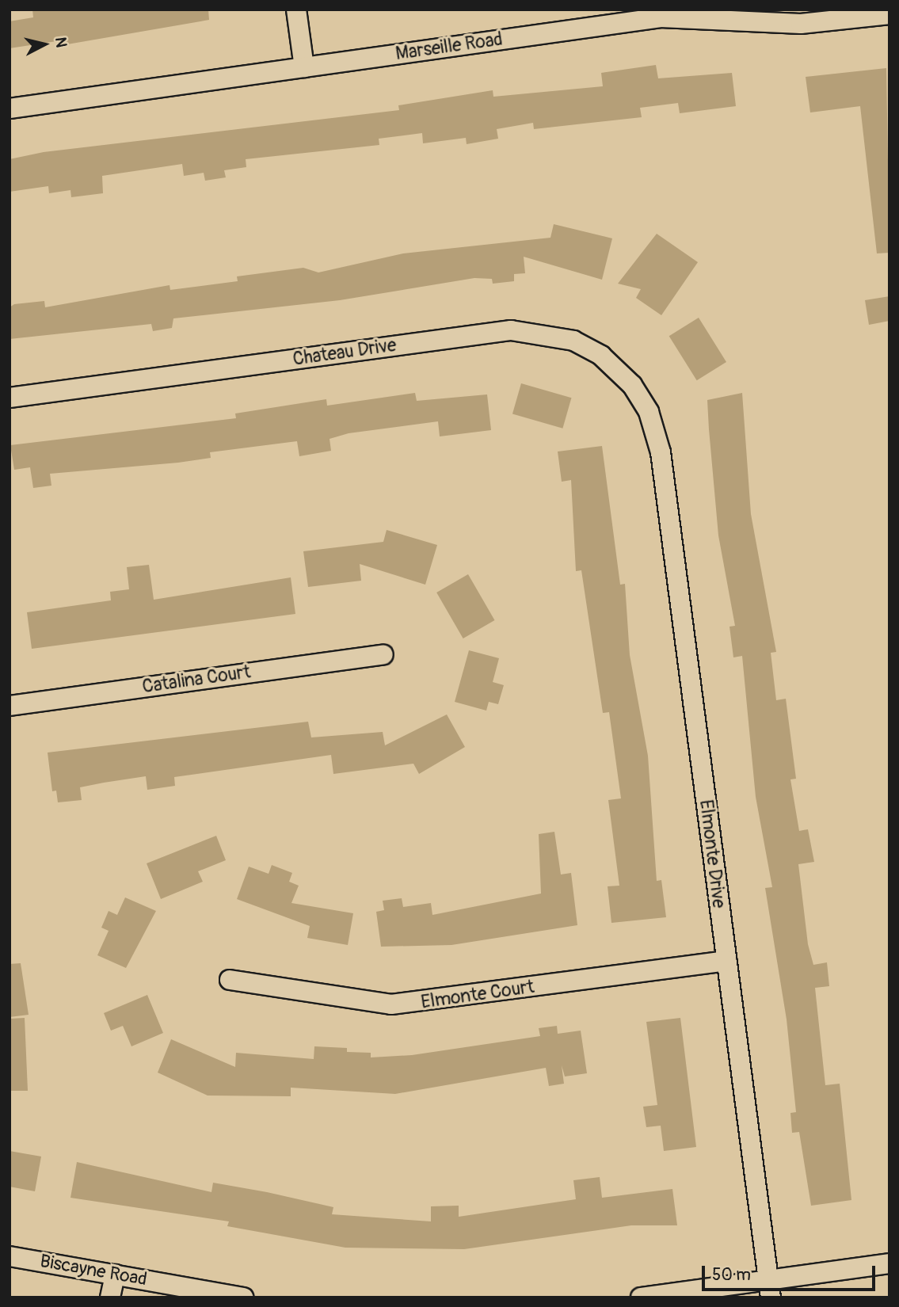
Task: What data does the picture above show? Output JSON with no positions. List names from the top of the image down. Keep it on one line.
{"streets":{"street":["Marseille Road","Chateau Drive","Catalina Court","Elmonte Drive","Elmonte Court","Biscayne Road"]},"crossings":[["Chateau Drive","Elmonte Drive"],["Elmonte Drive","Elmonte Court"]],"scale_bar":"50 m","north":"right"}
